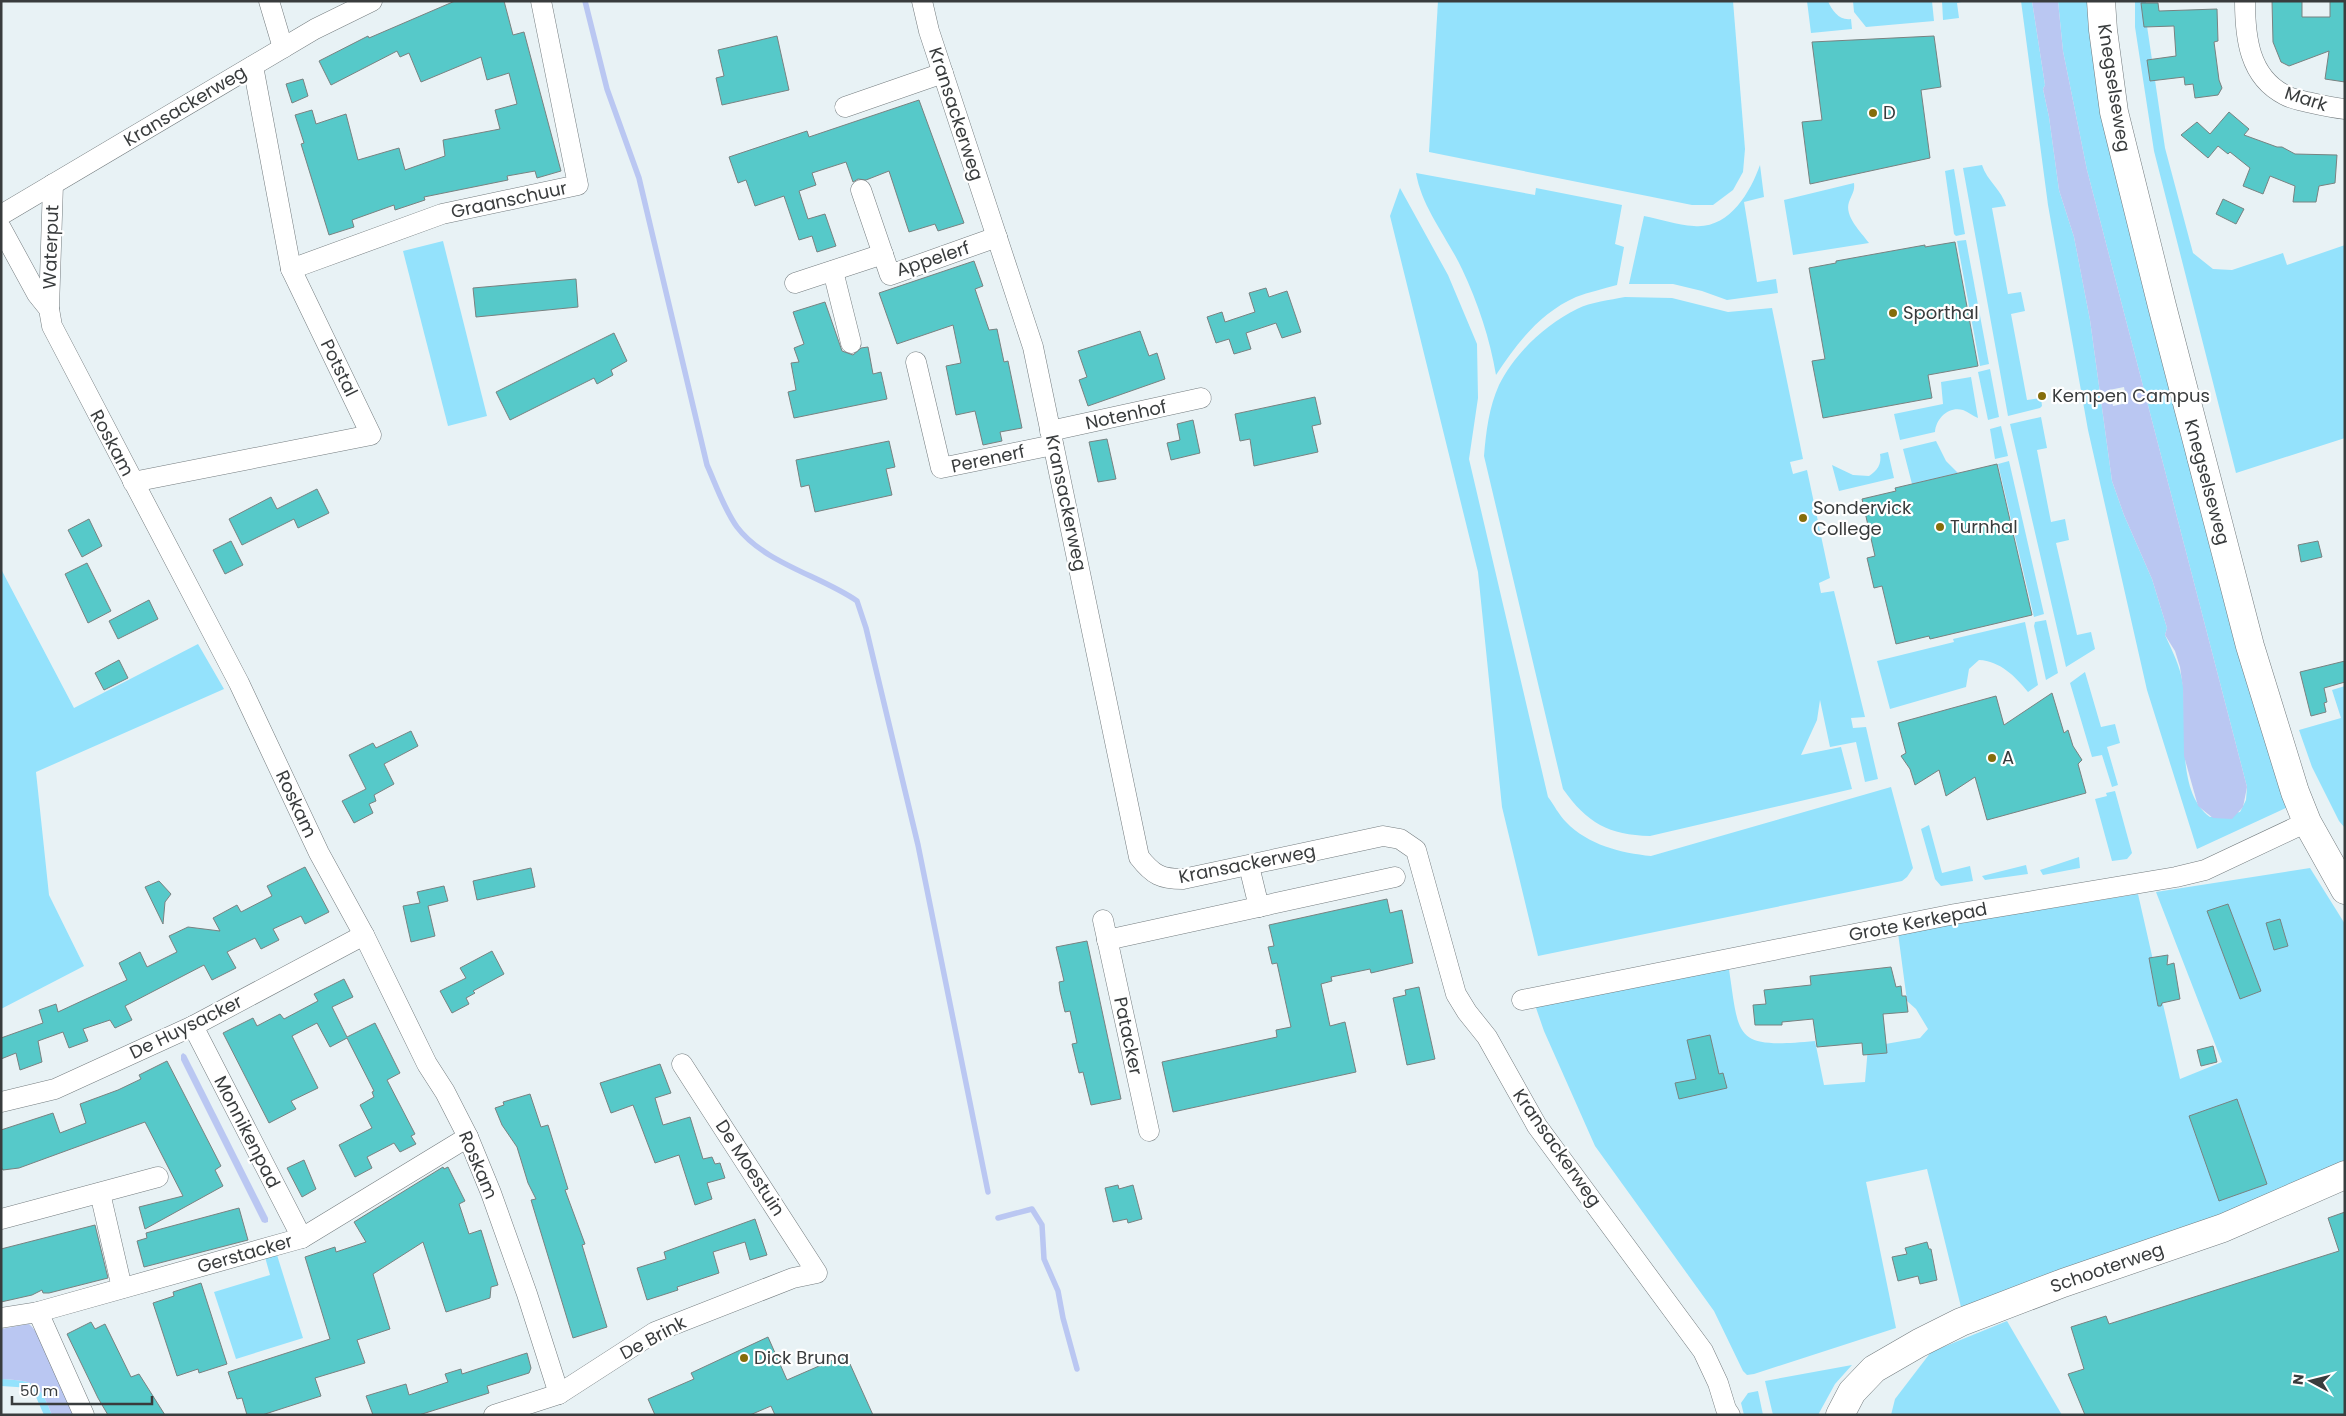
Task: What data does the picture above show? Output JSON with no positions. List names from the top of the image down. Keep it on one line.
{"streets":{"street":["Knegselseweg","Mark","Kransackerweg","Graanschuur","Waterput","Appelerf","Potstal","Notenhof","Roskam","Perenerf","Grote Kerkepad","De Huysacker","Patacker","Monnikenpad","De Moestuin","Gerstacker","Schooterweg","De Brink"]},"crossings":[["Knegselseweg","Grote Kerkepad"],["Kransackerweg","Waterput"],["Kransackerweg","Appelerf"],["Kransackerweg","Potstal"],["Kransackerweg","Notenhof"],["Kransackerweg","Perenerf"],["Graanschuur","Potstal"],["Waterput","Roskam"],["Potstal","Roskam"],["Notenhof","Perenerf"],["Roskam","De Huysacker"],["Roskam","Gerstacker"],["Roskam","De Brink"],["De Huysacker","Monnikenpad"],["Monnikenpad","Gerstacker"],["De Moestuin","De Brink"]],"places":["D","Sporthal","Kempen Campus","Sondervick College","Turnhal","A","Dick Bruna"],"scale_bar":"50 m","north":"left"}
